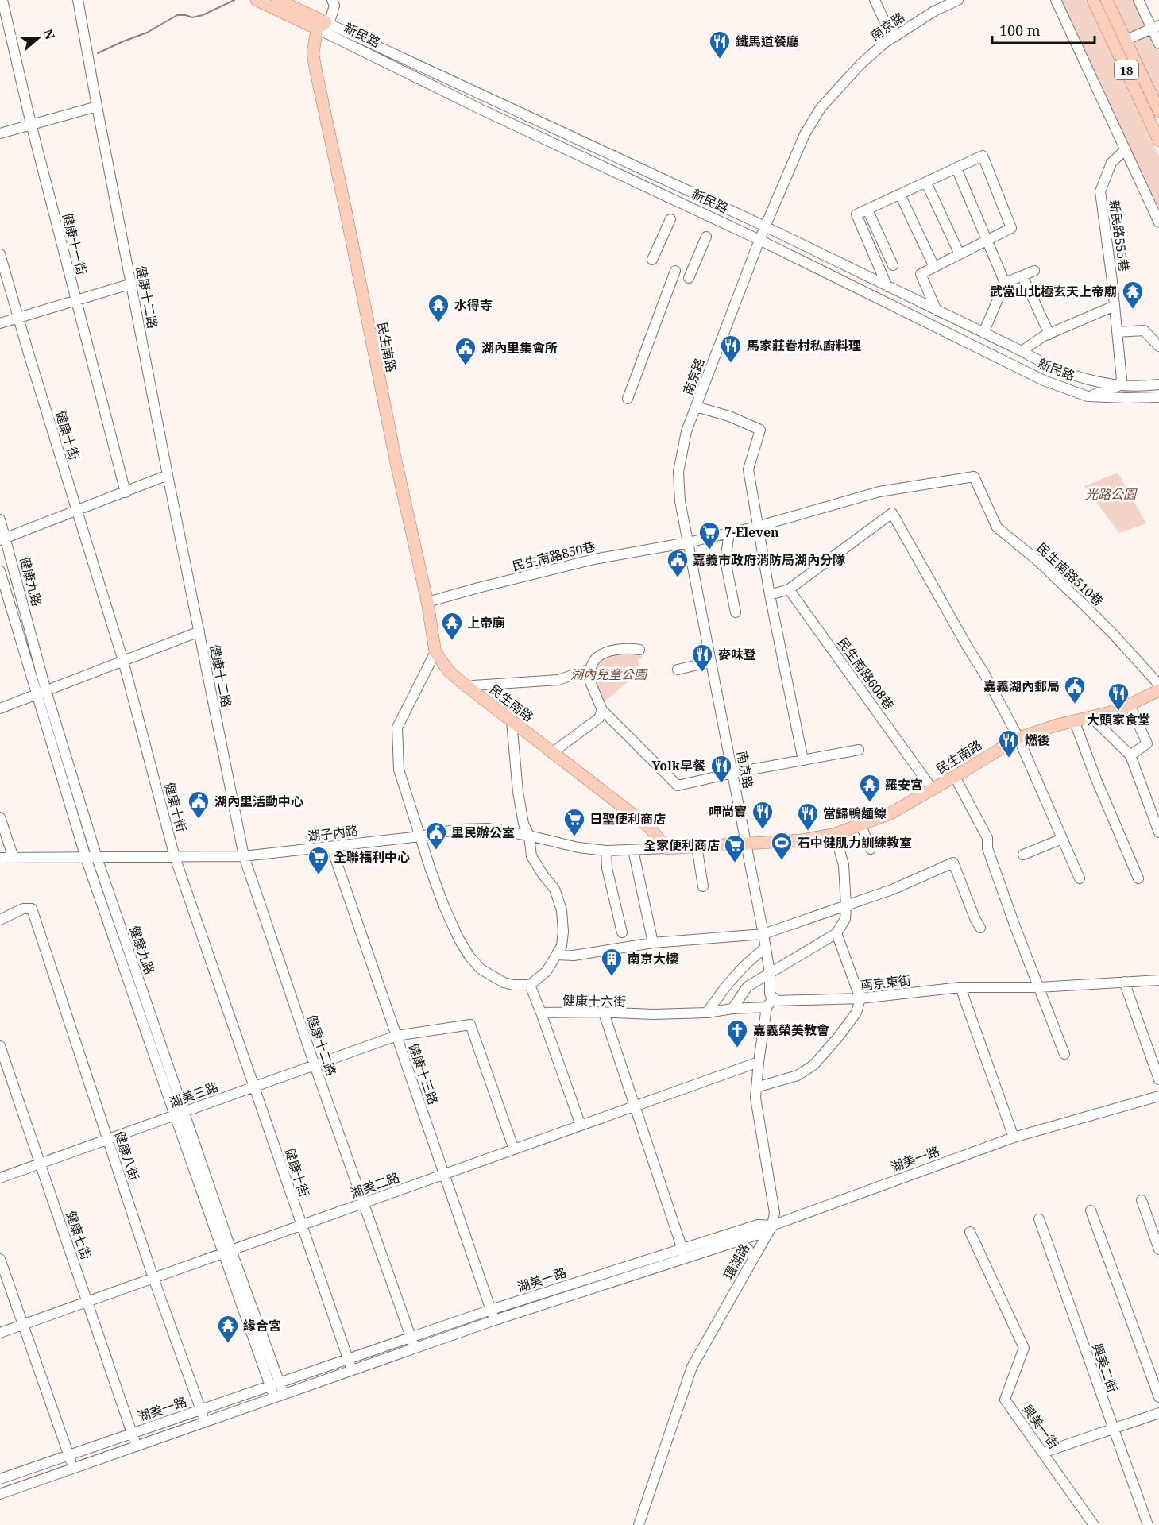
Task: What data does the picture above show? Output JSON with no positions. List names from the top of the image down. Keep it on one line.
{"streets":{"main road":["新民路","18","民生南路"],"street":["南京路","新民路555巷","健康十一街","健康十二路","健康十街","民生南路850巷","民生南路510巷","健康九路","民生南路608巷","湖子內路","南京東街","健康十六街","健康十三路","湖美三路","健康八街","湖美一路","湖美二路","健康七街","環湖路","興美二街","興美一街"]},"crossings":[["南京路","新民路"],["南京路","民生南路"],["南京路","民生南路850巷"],["新民路","新民路555巷"],["新民路","民生南路"],["健康十二路","湖子內路"],["健康十二路","湖美三路"],["健康十二路","湖美一路"],["健康十二路","湖美二路"],["民生南路","民生南路850巷"],["民生南路","民生南路608巷"],["民生南路","湖子內路"],["健康十街","湖子內路"],["健康十街","湖美三路"],["健康十街","湖美一路"],["健康十街","湖美二路"],["民生南路850巷","民生南路510巷"],["健康九路","湖子內路"],["健康九路","湖美三路"],["健康九路","湖美一路"],["健康九路","湖美二路"],["湖子內路","健康十三路"],["南京東街","環湖路"],["健康十六街","環湖路"],["健康十三路","湖美三路"],["健康十三路","湖美一路"],["健康十三路","湖美二路"],["湖美三路","健康八街"],["湖美三路","湖美二路"],["湖美三路","健康七街"],["健康八街","湖美一路"],["健康八街","湖美二路"],["湖美一路","健康七街"],["湖美一路","環湖路"],["湖美二路","健康七街"],["湖美二路","環湖路"]],"parks":["光路公園","湖內兒童公園"],"places":{"restaurant":["鐵馬道餐廳","馬家莊眷村私廚料理","麥味登","大頭家食堂","燃後","Yolk早餐","呷尚寶","當歸鴨麵線"],"temple":["武當山北極玄天上帝廟","水得寺","上帝廟","羅安宮","緣合宮"],"public building":["湖內里集會所","嘉義市政府消防局湖內分隊","嘉義湖內郵局","湖內里活動中心","里民辦公室"],"supermarket":["7-Eleven","日聖便利商店","全家便利商店","全聯福利中心"],"sports":["石中健肌力訓練教室"],"building":["南京大樓"],"church":["嘉義榮美教會"]},"scale_bar":"100 m","north":"right"}
